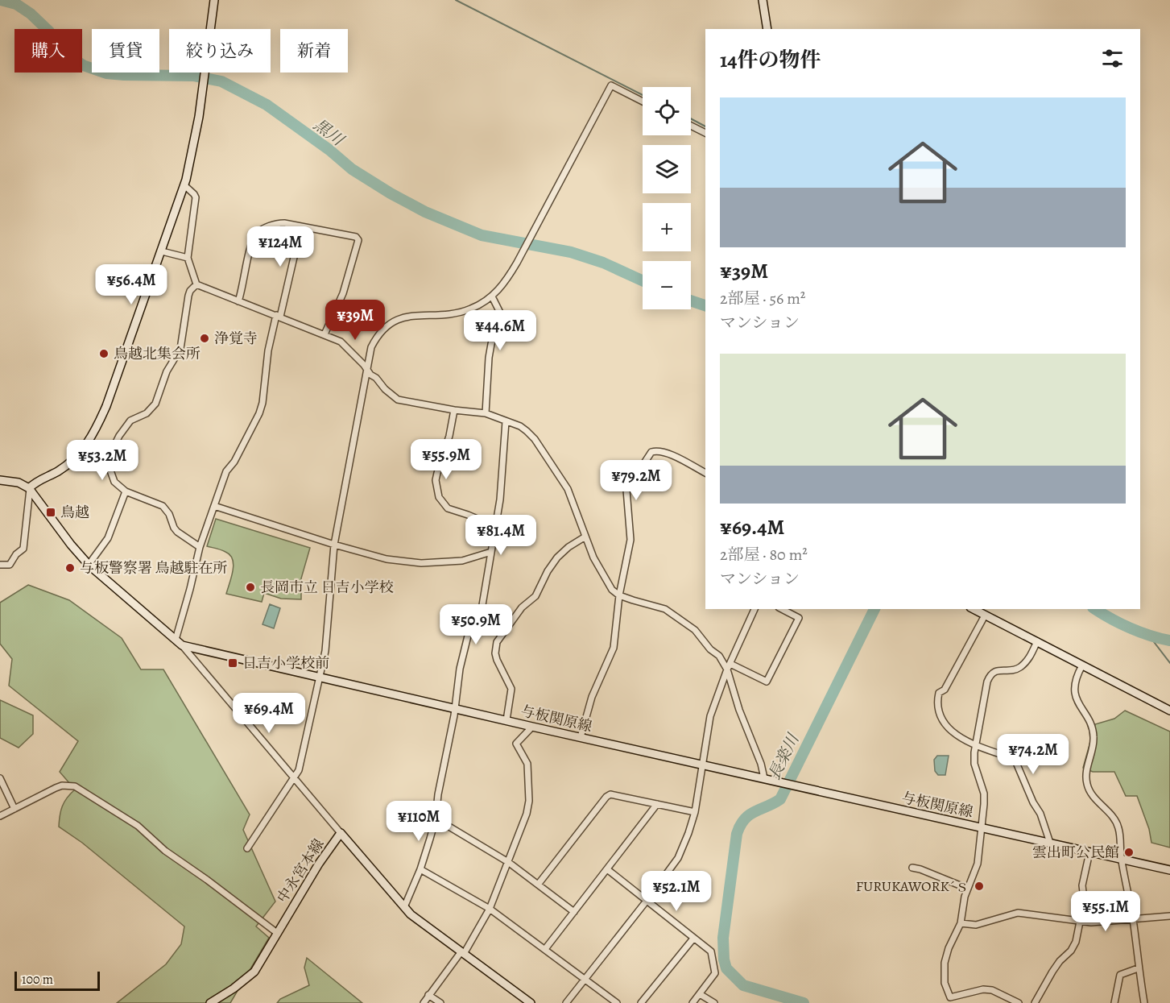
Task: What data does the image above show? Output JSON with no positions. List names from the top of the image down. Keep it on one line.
{"streets":{"main road":["与板関原線","中永宮本線"]},"water":["黒川","長楽川"],"places":{"other":["浄覚寺","鳥越北集会所","与板警察署 鳥越駐在所","長岡市立 日吉小学校","雲出町公民館","FURUKAWORK´ｓ"],"transit":["鳥越","日吉小学校前"]},"scale_bar":"100 m","page":{"chip":["購入","賃貸","絞り込み","新着"],"heading":"14件の物件","map_buttons":["+","−"],"list":[{"name":"¥39M","note":"2部屋 · 56 m² · マンション"},{"name":"¥69.4M","note":"2部屋 · 80 m² · マンション"}],"price":["¥124M","¥56.4M","¥39M","¥44.6M","¥55.9M","¥53.2M","¥79.2M","¥81.4M","¥50.9M","¥69.4M","¥74.2M","¥110M","¥52.1M","¥55.1M"],"scale":"100 m"}}
